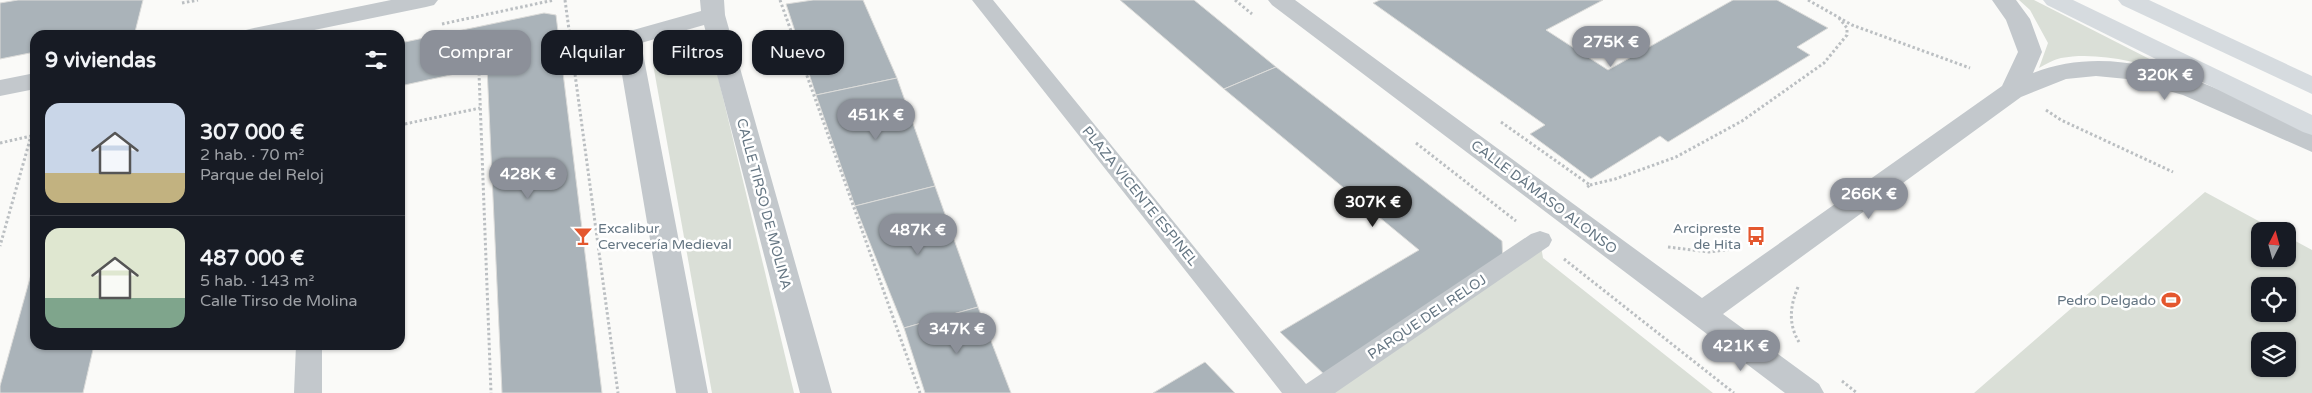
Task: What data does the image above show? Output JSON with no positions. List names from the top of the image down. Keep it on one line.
{"streets":{"street":["PLAZA VICENTE ESPINEL","CALLE DÁMASO ALONSO","CALLE TIRSO DE MOLINA","PARQUE DEL RELOJ"]},"places":{"bar":["Excalibur Cervecería Medieval"],"bus stop":["Arcipreste de Hita"],"sports":["Pedro Delgado"]},"north":"top","page":{"price":["275K €","320K €","451K €","428K €","266K €","307K €","487K €","347K €","421K €"],"chip":["Comprar","Alquilar","Filtros","Nuevo"],"heading":"9 viviendas","list":[{"name":"307 000 €","note":"2 hab. · 70 m² · Parque del Reloj"},{"name":"487 000 €","note":"5 hab. · 143 m² · Calle Tirso de Molina"}]}}
